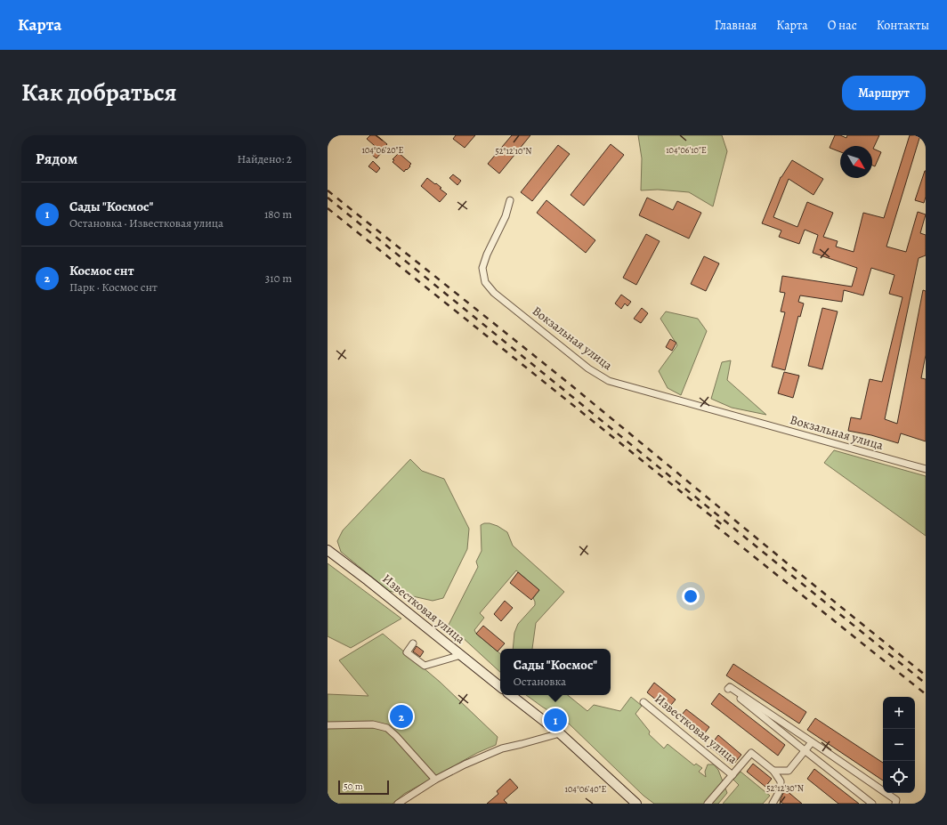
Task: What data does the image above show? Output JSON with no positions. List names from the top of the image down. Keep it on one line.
{"streets":{"main road":["Известковая улица"],"street":["Вокзальная улица"]},"scale_bar":"50 m","north":"bottom right","page":{"header":"Карта","nav":["Главная","Карта","О нас","Контакты"],"title":"Как добраться","buttons":"Маршрут","heading":["Рядом","Найдено: 2"],"list":[{"mark":"1","name":"Сады \"Космос\"","note":"Остановка · Известковая улица","value":"180 m"},{"mark":"2","name":"Космос снт","note":"Парк · Космос снт","value":"310 m"}],"popup":["Сады \"Космос\"","Остановка"],"map_buttons":["+","−"],"pins":["2","1"],"scale":"50 m"},"coordinates":["104°06'20\"E","104°06'10\"E","52°12'10\"N","52°12'30\"N","104°06'40\"E"]}
